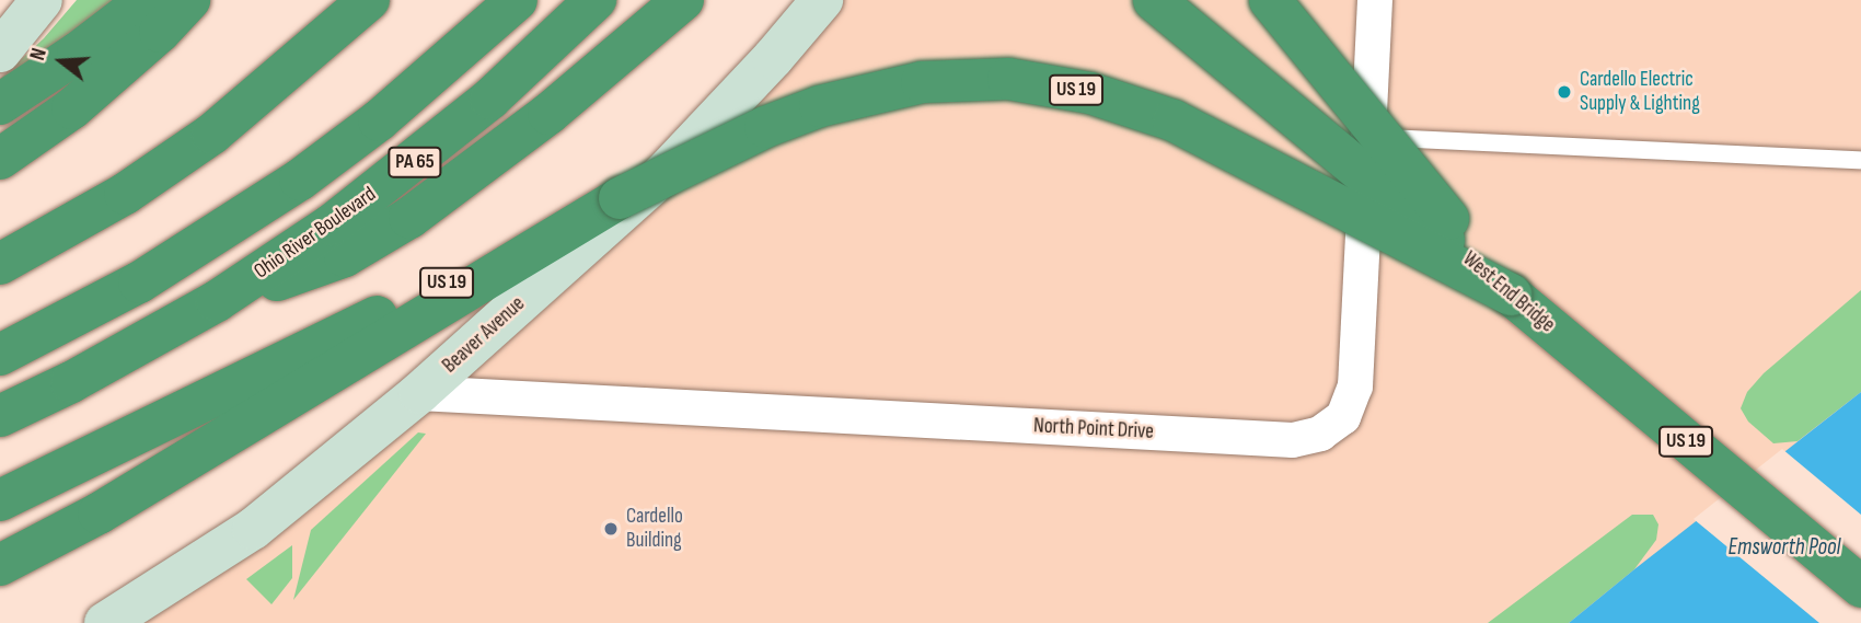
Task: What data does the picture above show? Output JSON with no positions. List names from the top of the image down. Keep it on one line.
{"streets":{"highway":["US 19","PA 65","Ohio River Boulevard","West End Bridge"],"main road":["Beaver Avenue"],"street":["North Point Drive"]},"crossings":[["US 19","West End Bridge"],["Beaver Avenue","North Point Drive"]],"water":["Emsworth Pool"],"places":["Cardello Electric Supply & Lighting","Cardello Building"],"north":"left"}
